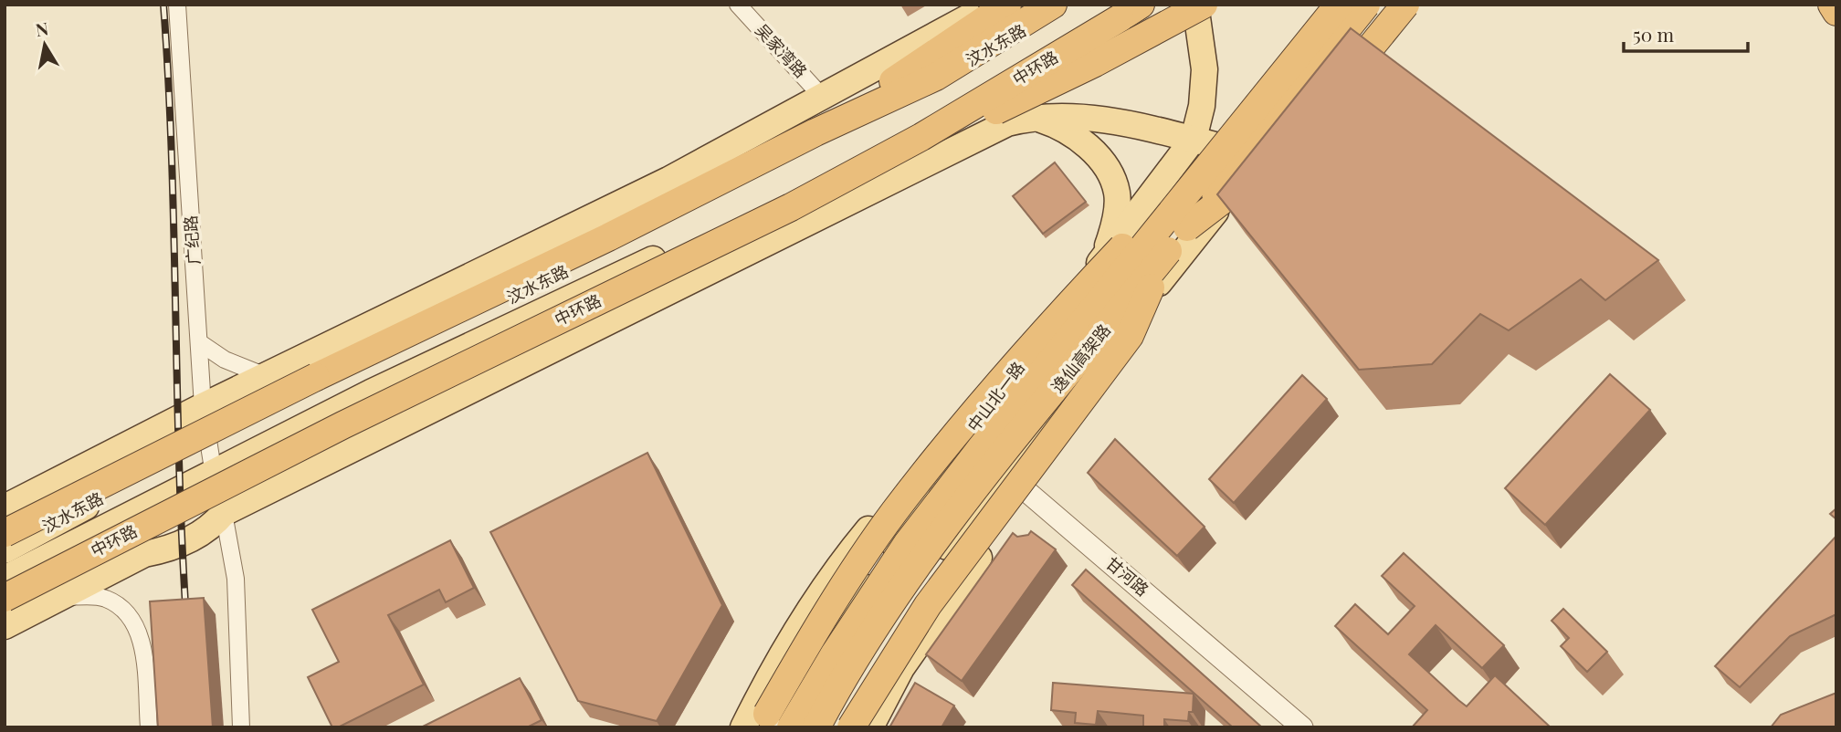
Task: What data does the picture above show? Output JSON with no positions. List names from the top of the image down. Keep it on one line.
{"streets":{"highway":["中环路","逸仙高架路"],"main road":["汶水东路","中山北一路"],"street":["吴家湾路","广纪路","甘河路"]},"crossings":[["汶水东路","广纪路"],["汶水东路","中山北一路"],["中山北一路","甘河路"]],"scale_bar":"50 m","north":"top"}
